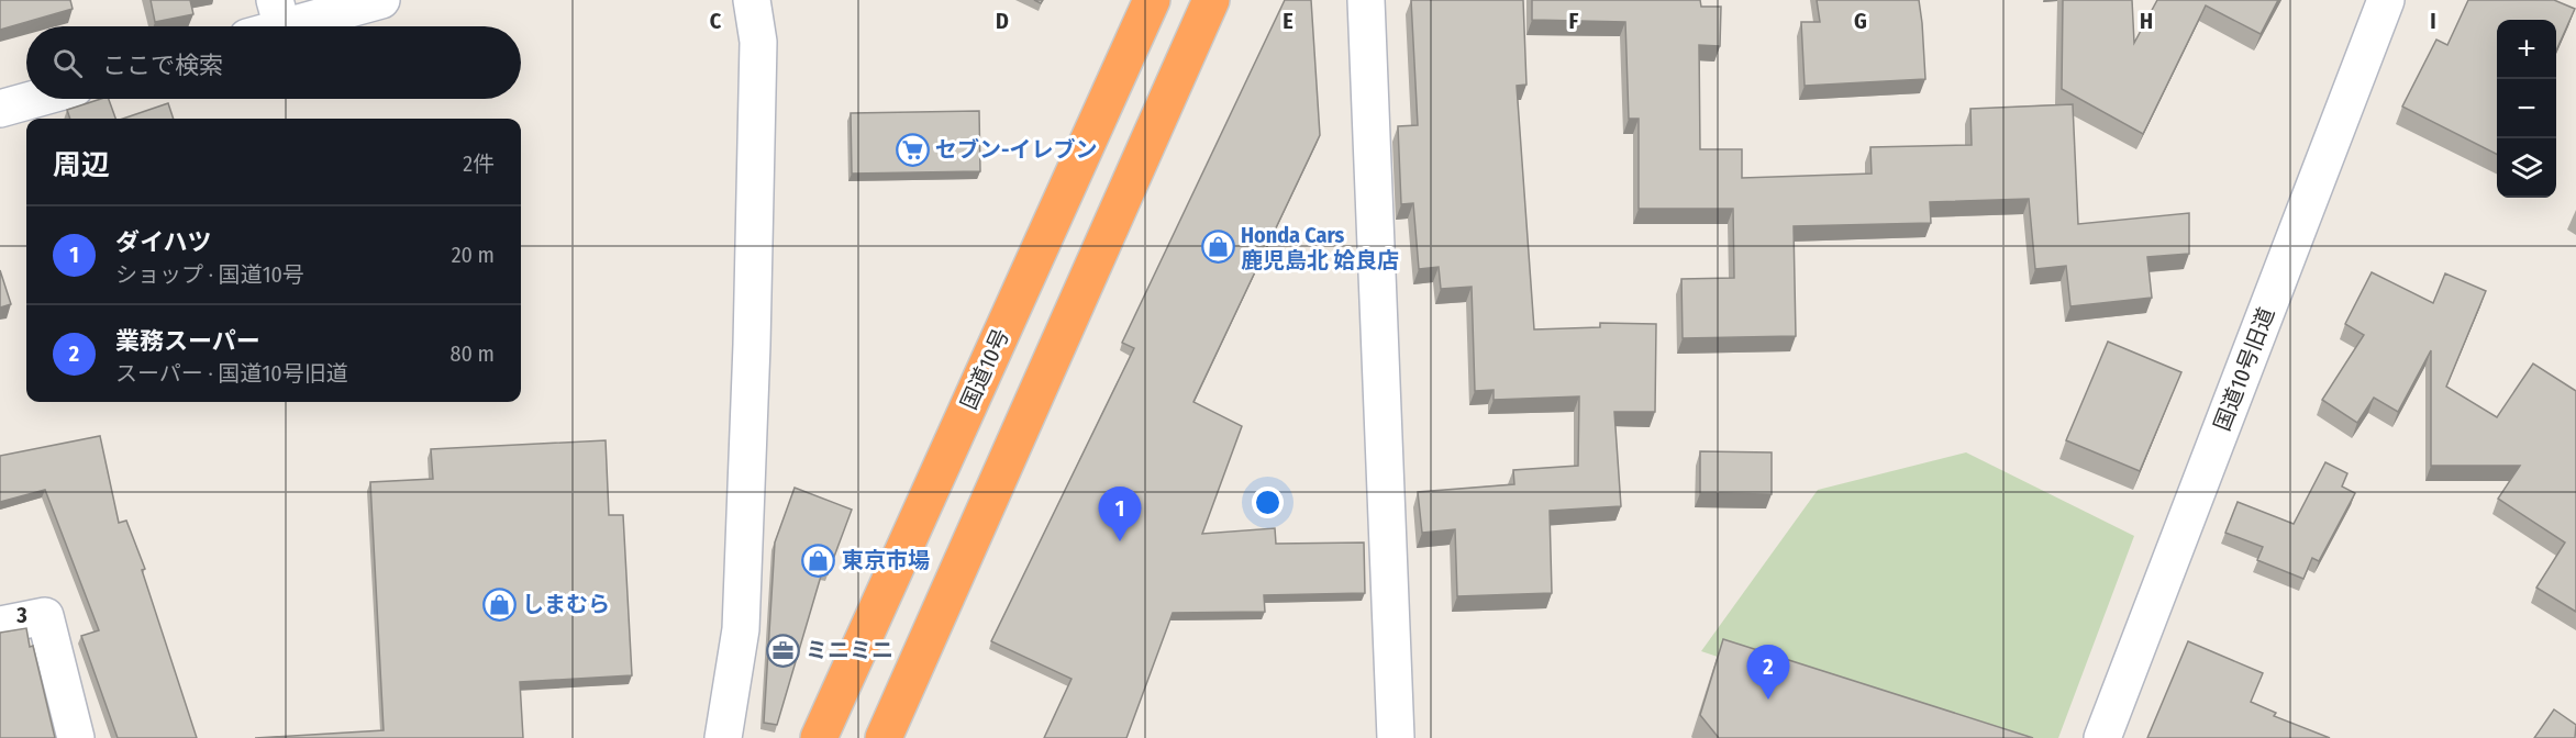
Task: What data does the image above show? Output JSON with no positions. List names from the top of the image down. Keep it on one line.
{"streets":{"highway":["国道10号"],"street":["国道10号旧道"]},"places":{"supermarket":["セブン-イレブン"],"shop":["Honda Cars 鹿児島北 姶良店","東京市場","しまむら"],"office":["ミニミニ"]},"page":{"map_buttons":["+","−"],"search":"ここで検索","heading":["周辺","2件"],"list":[{"mark":"1","name":"ダイハツ","note":"ショップ · 国道10号","value":"20 m"},{"mark":"2","name":"業務スーパー","note":"スーパー · 国道10号旧道","value":"80 m"}],"pins":["1","2"]},"grid":{"columns":["C","D","E","F","G","H","I"],"rows":["3"]}}
